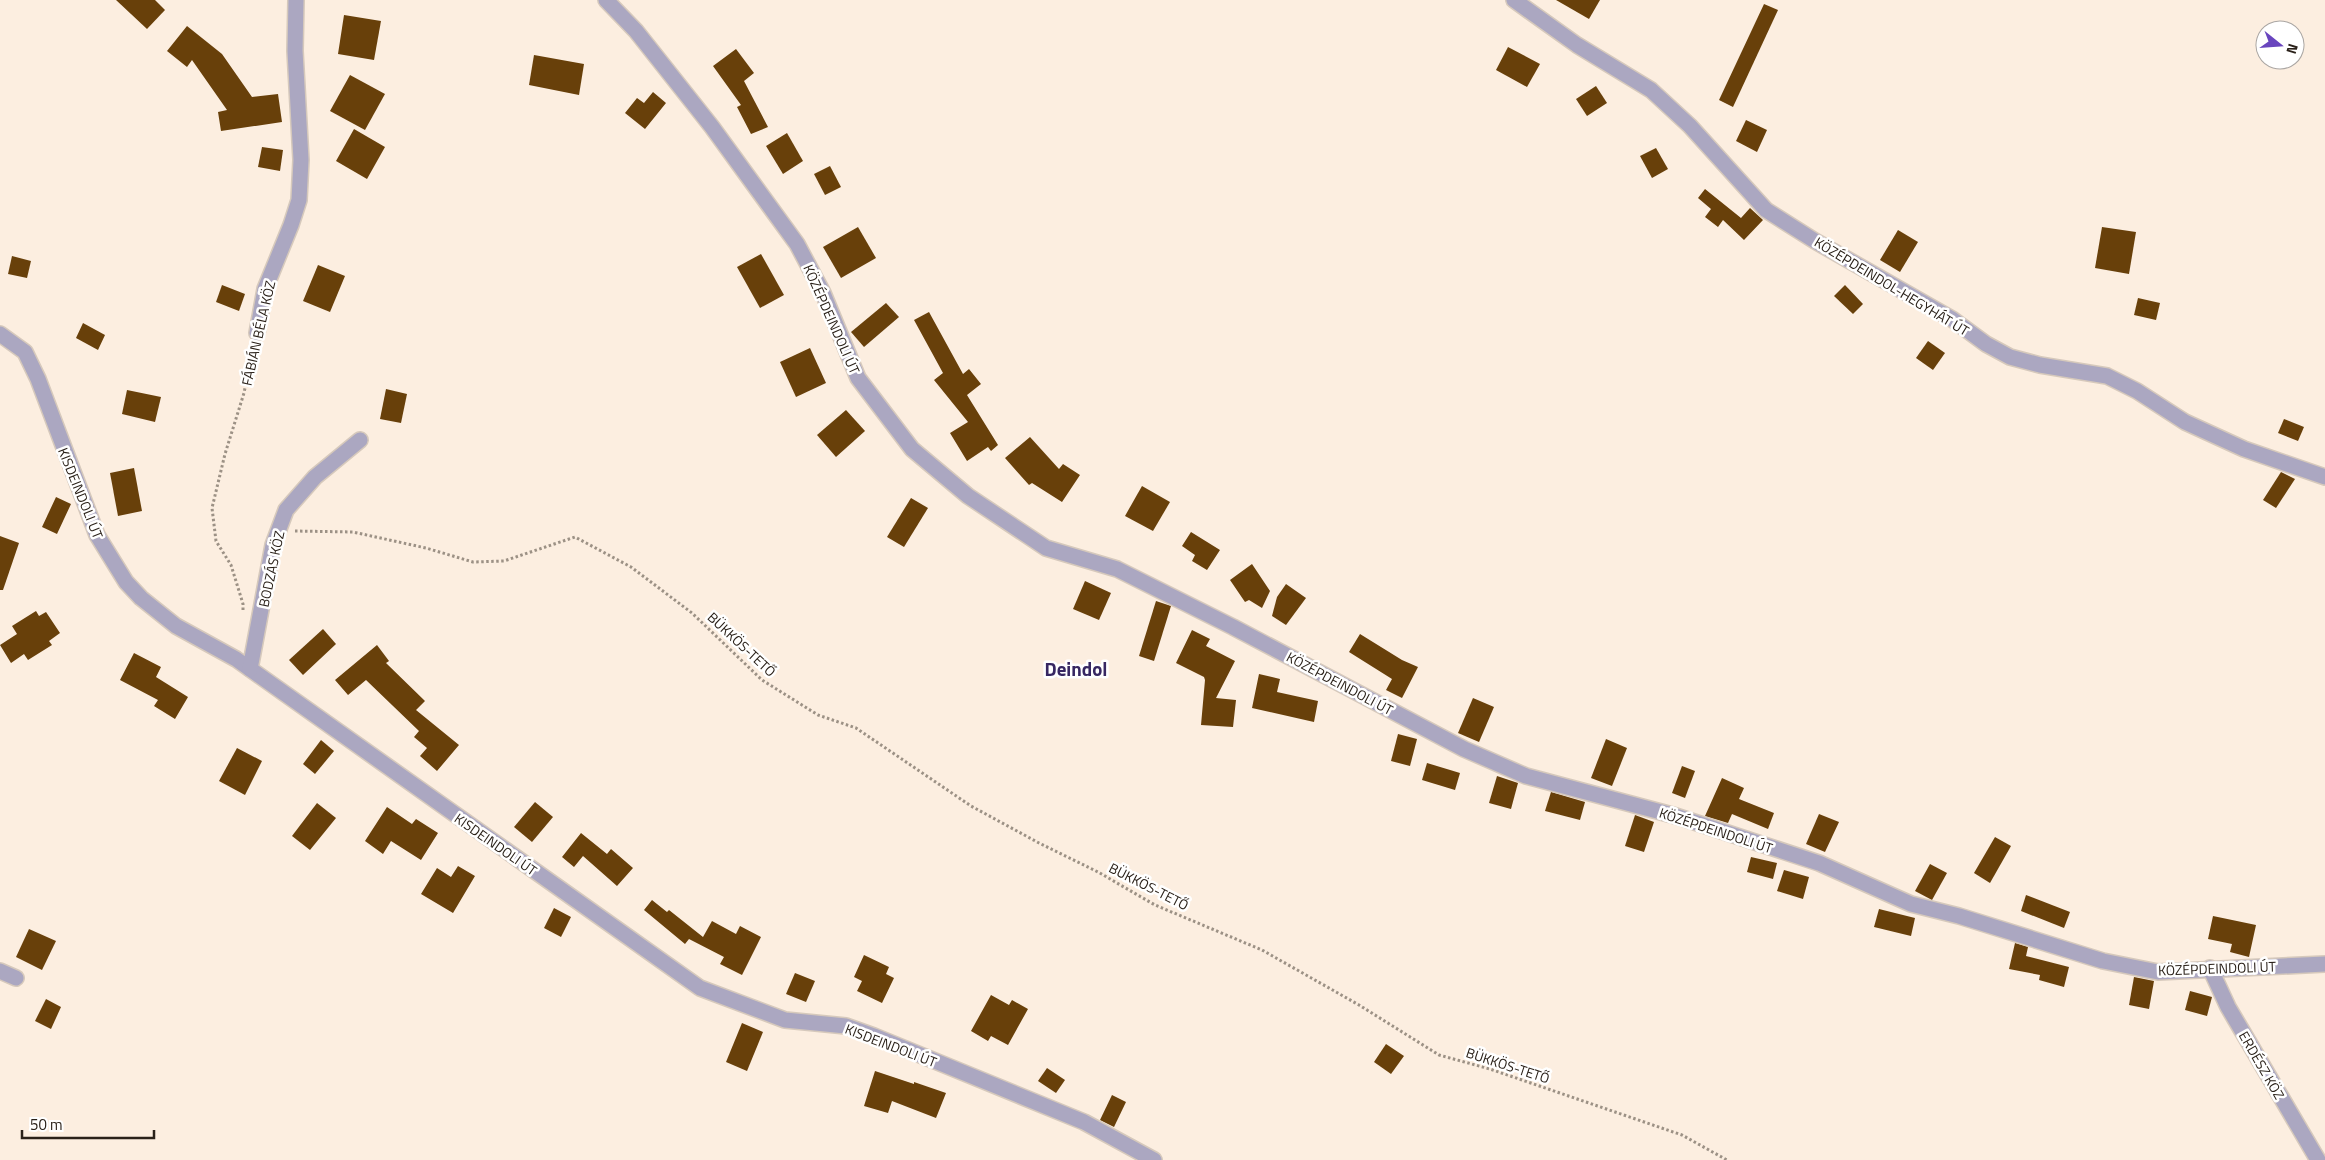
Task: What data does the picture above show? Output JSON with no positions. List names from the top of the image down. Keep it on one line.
{"streets":{"street":["KÖZÉPDEINDOL-HEGYHÁT ÚT","KÖZÉPDEINDOLI ÚT","FÁBIÁN BÉLA KÖZ","KISDEINDOLI ÚT","BODZÁS KÖZ","ERDÉSZ KÖZ"],"path":["BÜKKÖS-TETŐ"]},"crossings":[["KÖZÉPDEINDOLI ÚT","ERDÉSZ KÖZ"],["KISDEINDOLI ÚT","BODZÁS KÖZ"],["BODZÁS KÖZ","BÜKKÖS-TETŐ"]],"districts":["Deindol"],"scale_bar":"50 m","north":"right"}
